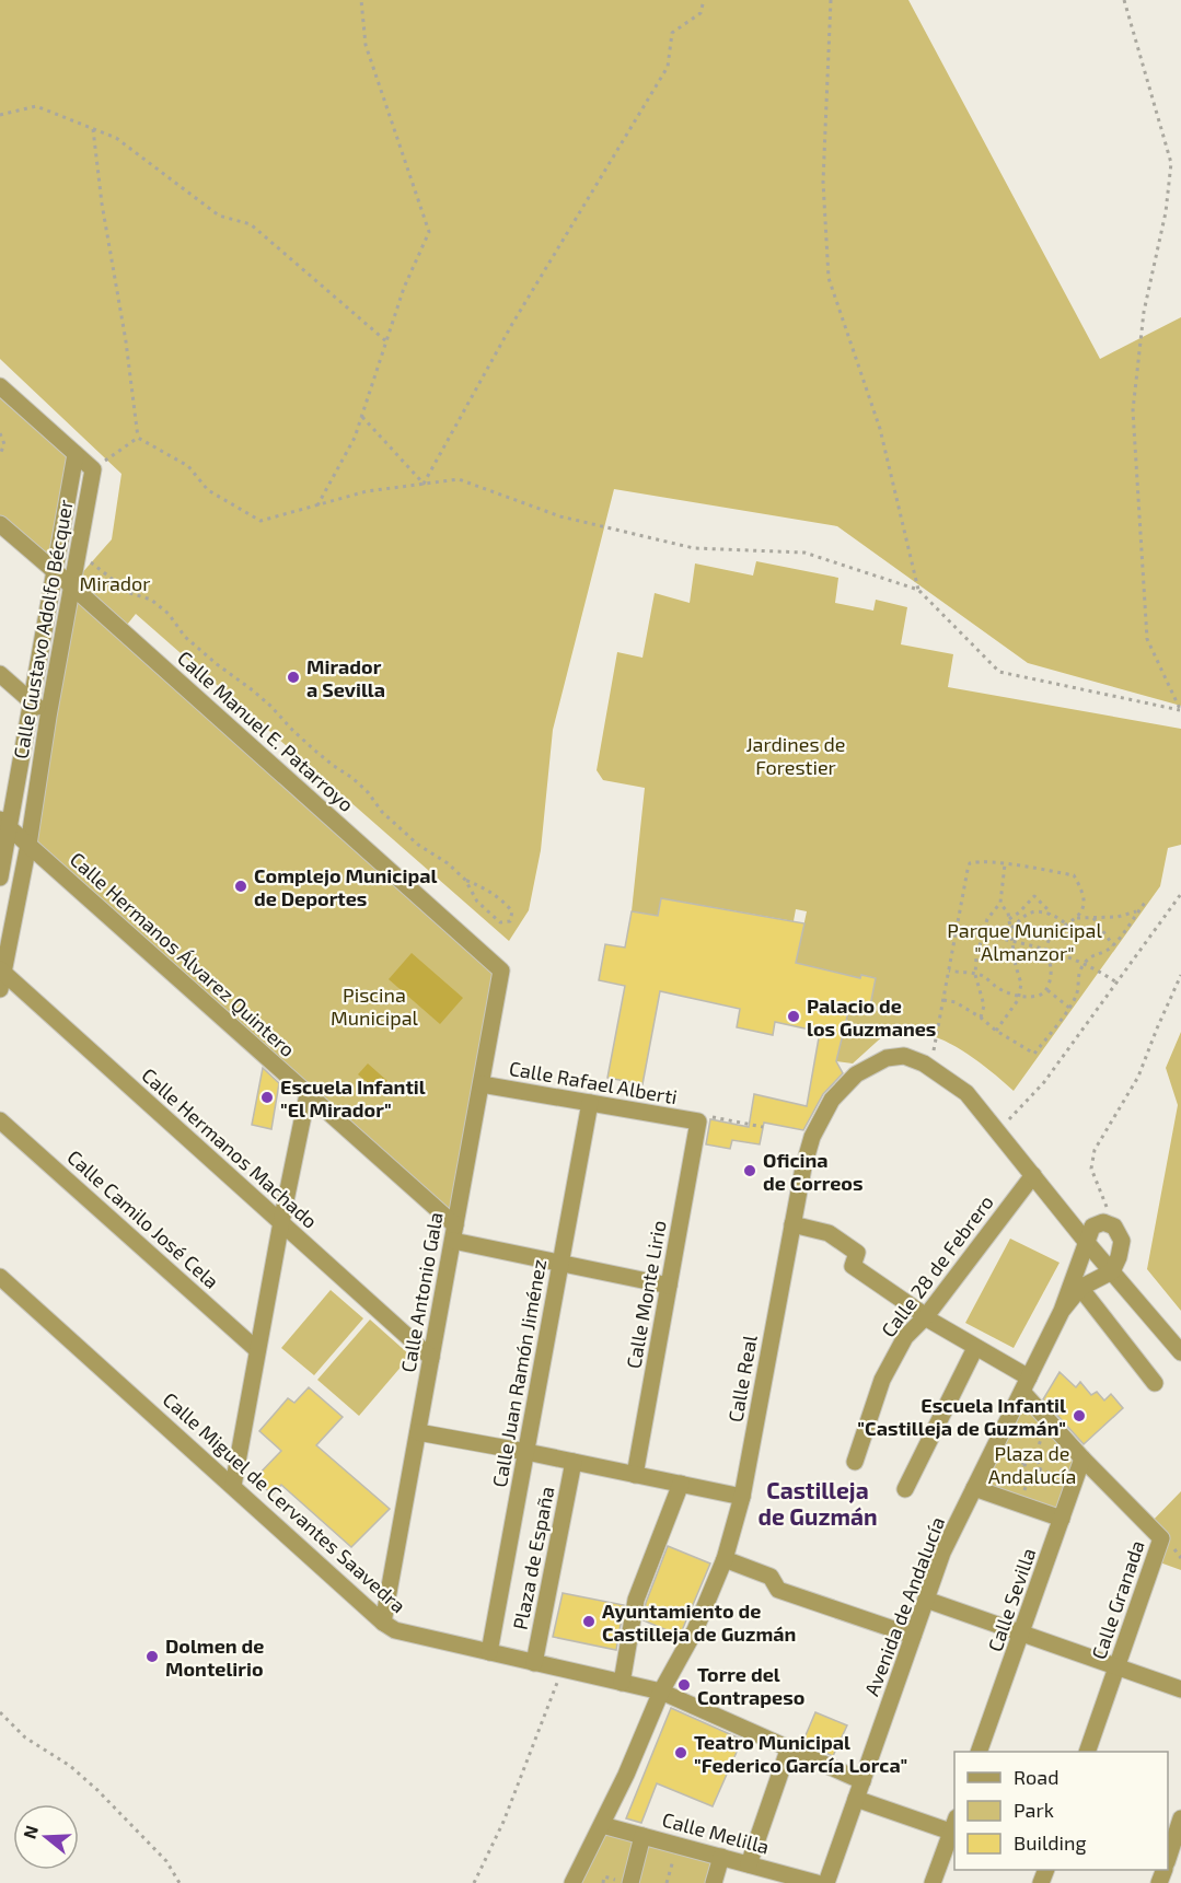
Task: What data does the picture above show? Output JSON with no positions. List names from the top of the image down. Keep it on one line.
{"streets":{"street":["Calle Gustavo Adolfo Bécquer","Calle Manuel E. Patarroyo","Calle Hermanos Álvarez Quintero","Calle Rafael Alberti","Calle Hermanos Machado","Calle Camilo José Cela","Calle 28 de Febrero","Calle Antonio Gala","Calle Monte Lirio","Calle Juan Ramón Jiménez","Calle Real","Calle Miguel de Cervantes Saavedra","Plaza de España","Calle Sevilla","Calle Granada","Avenida de Andalucía","Calle Melilla"]},"crossings":[["Calle Gustavo Adolfo Bécquer","Calle Manuel E. Patarroyo"],["Calle Gustavo Adolfo Bécquer","Calle Hermanos Álvarez Quintero"],["Calle Gustavo Adolfo Bécquer","Calle Hermanos Machado"],["Calle Manuel E. Patarroyo","Calle Antonio Gala"],["Calle Hermanos Álvarez Quintero","Calle Antonio Gala"],["Calle Rafael Alberti","Calle Antonio Gala"],["Calle Rafael Alberti","Calle Monte Lirio"],["Calle Rafael Alberti","Calle Juan Ramón Jiménez"],["Calle Hermanos Machado","Calle Antonio Gala"],["Calle 28 de Febrero","Calle Real"],["Calle 28 de Febrero","Calle Granada"],["Calle Antonio Gala","Calle Miguel de Cervantes Saavedra"],["Calle Juan Ramón Jiménez","Calle Miguel de Cervantes Saavedra"],["Calle Real","Calle Miguel de Cervantes Saavedra"],["Calle Real","Calle Granada"],["Calle Real","Avenida de Andalucía"],["Calle Real","Calle Melilla"],["Calle Miguel de Cervantes Saavedra","Plaza de España"],["Calle Miguel de Cervantes Saavedra","Avenida de Andalucía"],["Calle Sevilla","Calle Granada"],["Calle Granada","Avenida de Andalucía"]],"districts":["Castilleja de Guzmán"],"parks":["Mirador","Jardines de Forestier","Parque Municipal \"Almanzor\"","Piscina Municipal","Plaza de Andalucía"],"places":["Mirador a Sevilla","Complejo Municipal de Deportes","Palacio de los Guzmanes","Escuela Infantil \"El Mirador\"","Oficina de Correos","Escuela Infantil \"Castilleja de Guzmán\"","Ayuntamiento de Castilleja de Guzmán","Dolmen de Montelirio","Torre del Contrapeso","Teatro Municipal \"Federico García Lorca\""],"legend":["Road","Park","Building"],"north":"left"}
